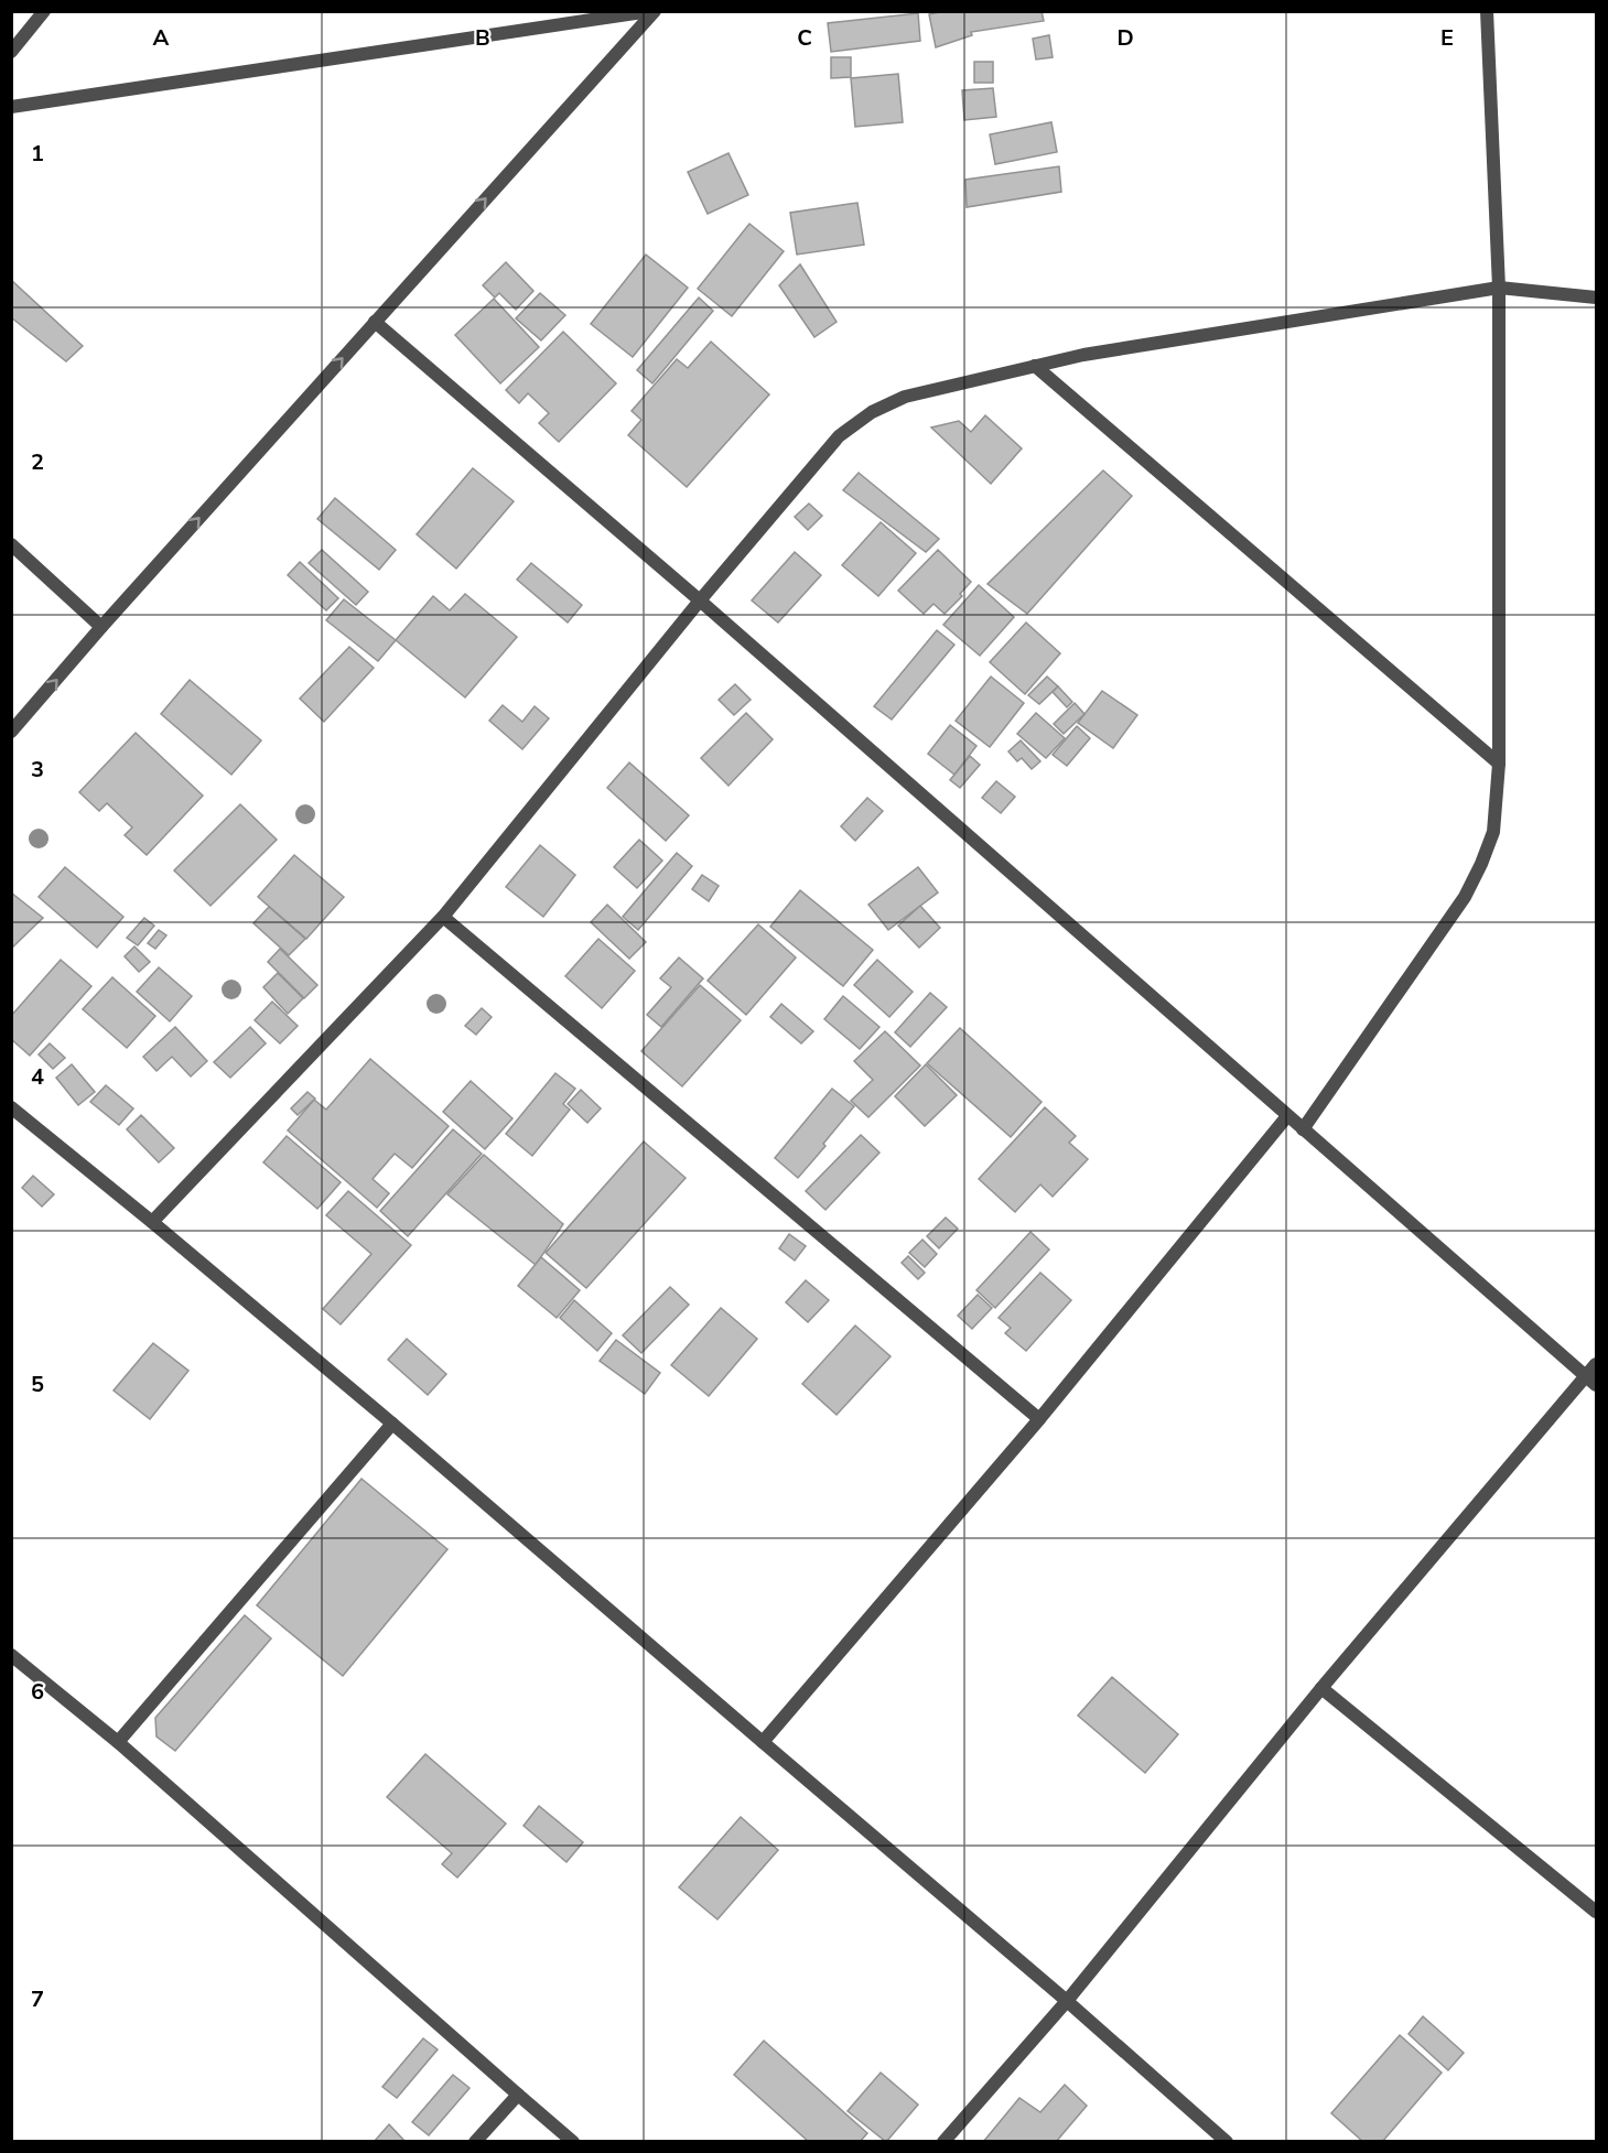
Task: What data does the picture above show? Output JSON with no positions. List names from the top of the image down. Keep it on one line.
{"grid":{"columns":["A","B","C","D","E"],"rows":["1","2","3","4","5","6","7"]}}
